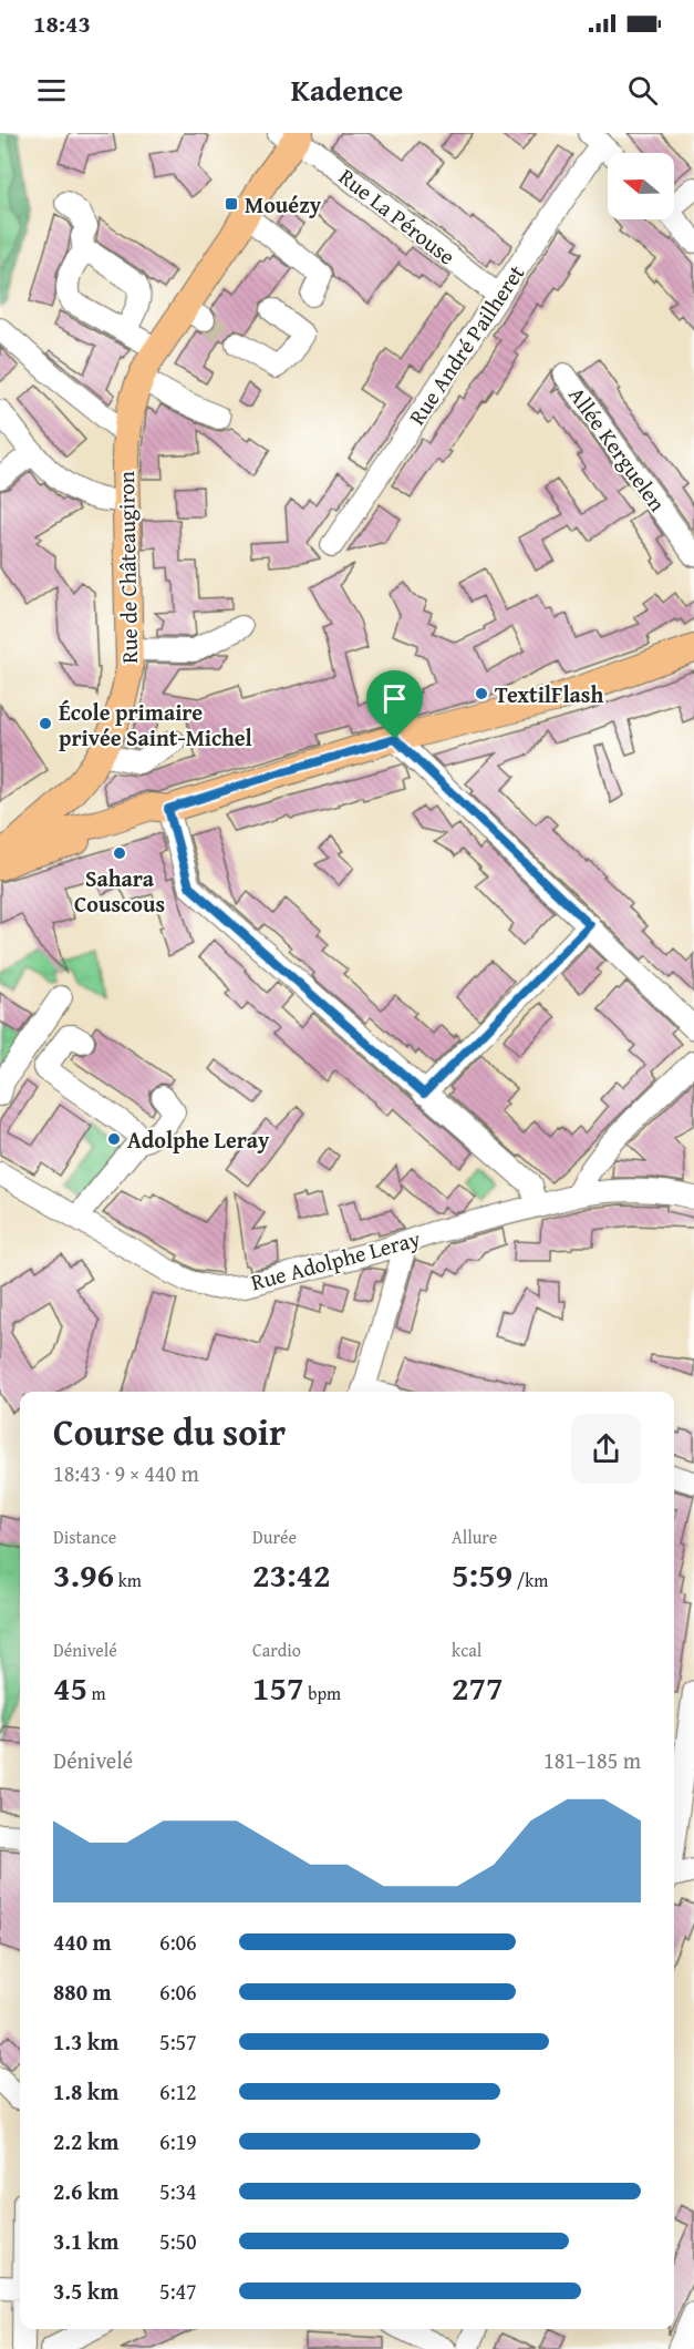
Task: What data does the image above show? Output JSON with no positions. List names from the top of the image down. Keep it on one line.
{"streets":{"main road":["Rue de Châteaugiron"],"street":["Rue La Pérouse","Rue André Pailheret","Allée Kerguelen","Rue Adolphe Leray"]},"crossings":[["Rue La Pérouse","Rue André Pailheret"],["Rue La Pérouse","Rue de Châteaugiron"]],"places":{"transit":["Mouézy"],"other":["TextilFlash","École primaire privée Saint-Michel","Sahara Couscous","Adolphe Leray"]},"north":"left","page":{"status":"18:43","header":"Kadence","heading":["Course du soir","18:43 · 9 × 440 m"],"stats":[["Distance","3.96 km"],["Durée","23:42"],["Allure","5:59 /km"],["Dénivelé","45 m"],["Cardio","157 bpm"],["kcal","277"]],"chart":["Dénivelé","181–185 m"],"list":[{"name":"440 m","note":"6:06"},{"name":"880 m","note":"6:06"},{"name":"1.3 km","note":"5:57"},{"name":"1.8 km","note":"6:12"},{"name":"2.2 km","note":"6:19"},{"name":"2.6 km","note":"5:34"},{"name":"3.1 km","note":"5:50"},{"name":"3.5 km","note":"5:47"}]}}
